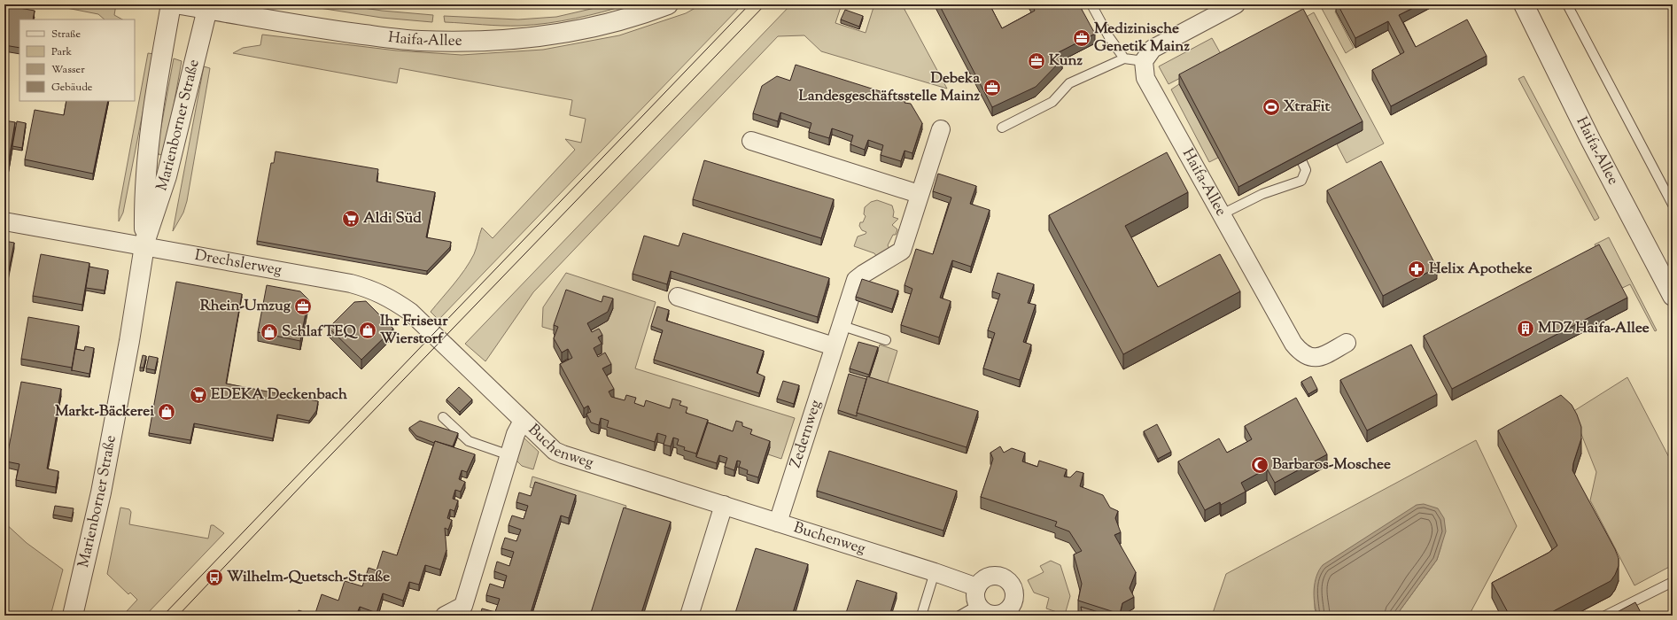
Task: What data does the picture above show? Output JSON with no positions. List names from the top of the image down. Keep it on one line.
{"streets":{"street":["Haifa-Allee","Marienborner Straße","Drechslerweg","Zedernweg","Buchenweg"]},"crossings":[["Haifa-Allee","Marienborner Straße"],["Marienborner Straße","Drechslerweg"],["Drechslerweg","Buchenweg"],["Zedernweg","Buchenweg"]],"places":{"office":["Medizinische Genetik Mainz","Kunz","Debeka Landesgeschäftsstelle Mainz","Rhein-Umzug"],"sports":["XtraFit"],"supermarket":["Aldi Süd","EDEKA Deckenbach"],"pharmacy":["Helix Apotheke"],"building":["MDZ Haifa-Allee"],"shop":["Ihr Friseur Wierstorf","SchlafTEQ","Markt-Bäckerei"],"mosque":["Barbaros-Moschee"],"bus stop":["Wilhelm-Quetsch-Straße"]},"legend":["Straße","Park","Wasser","Gebäude"]}
